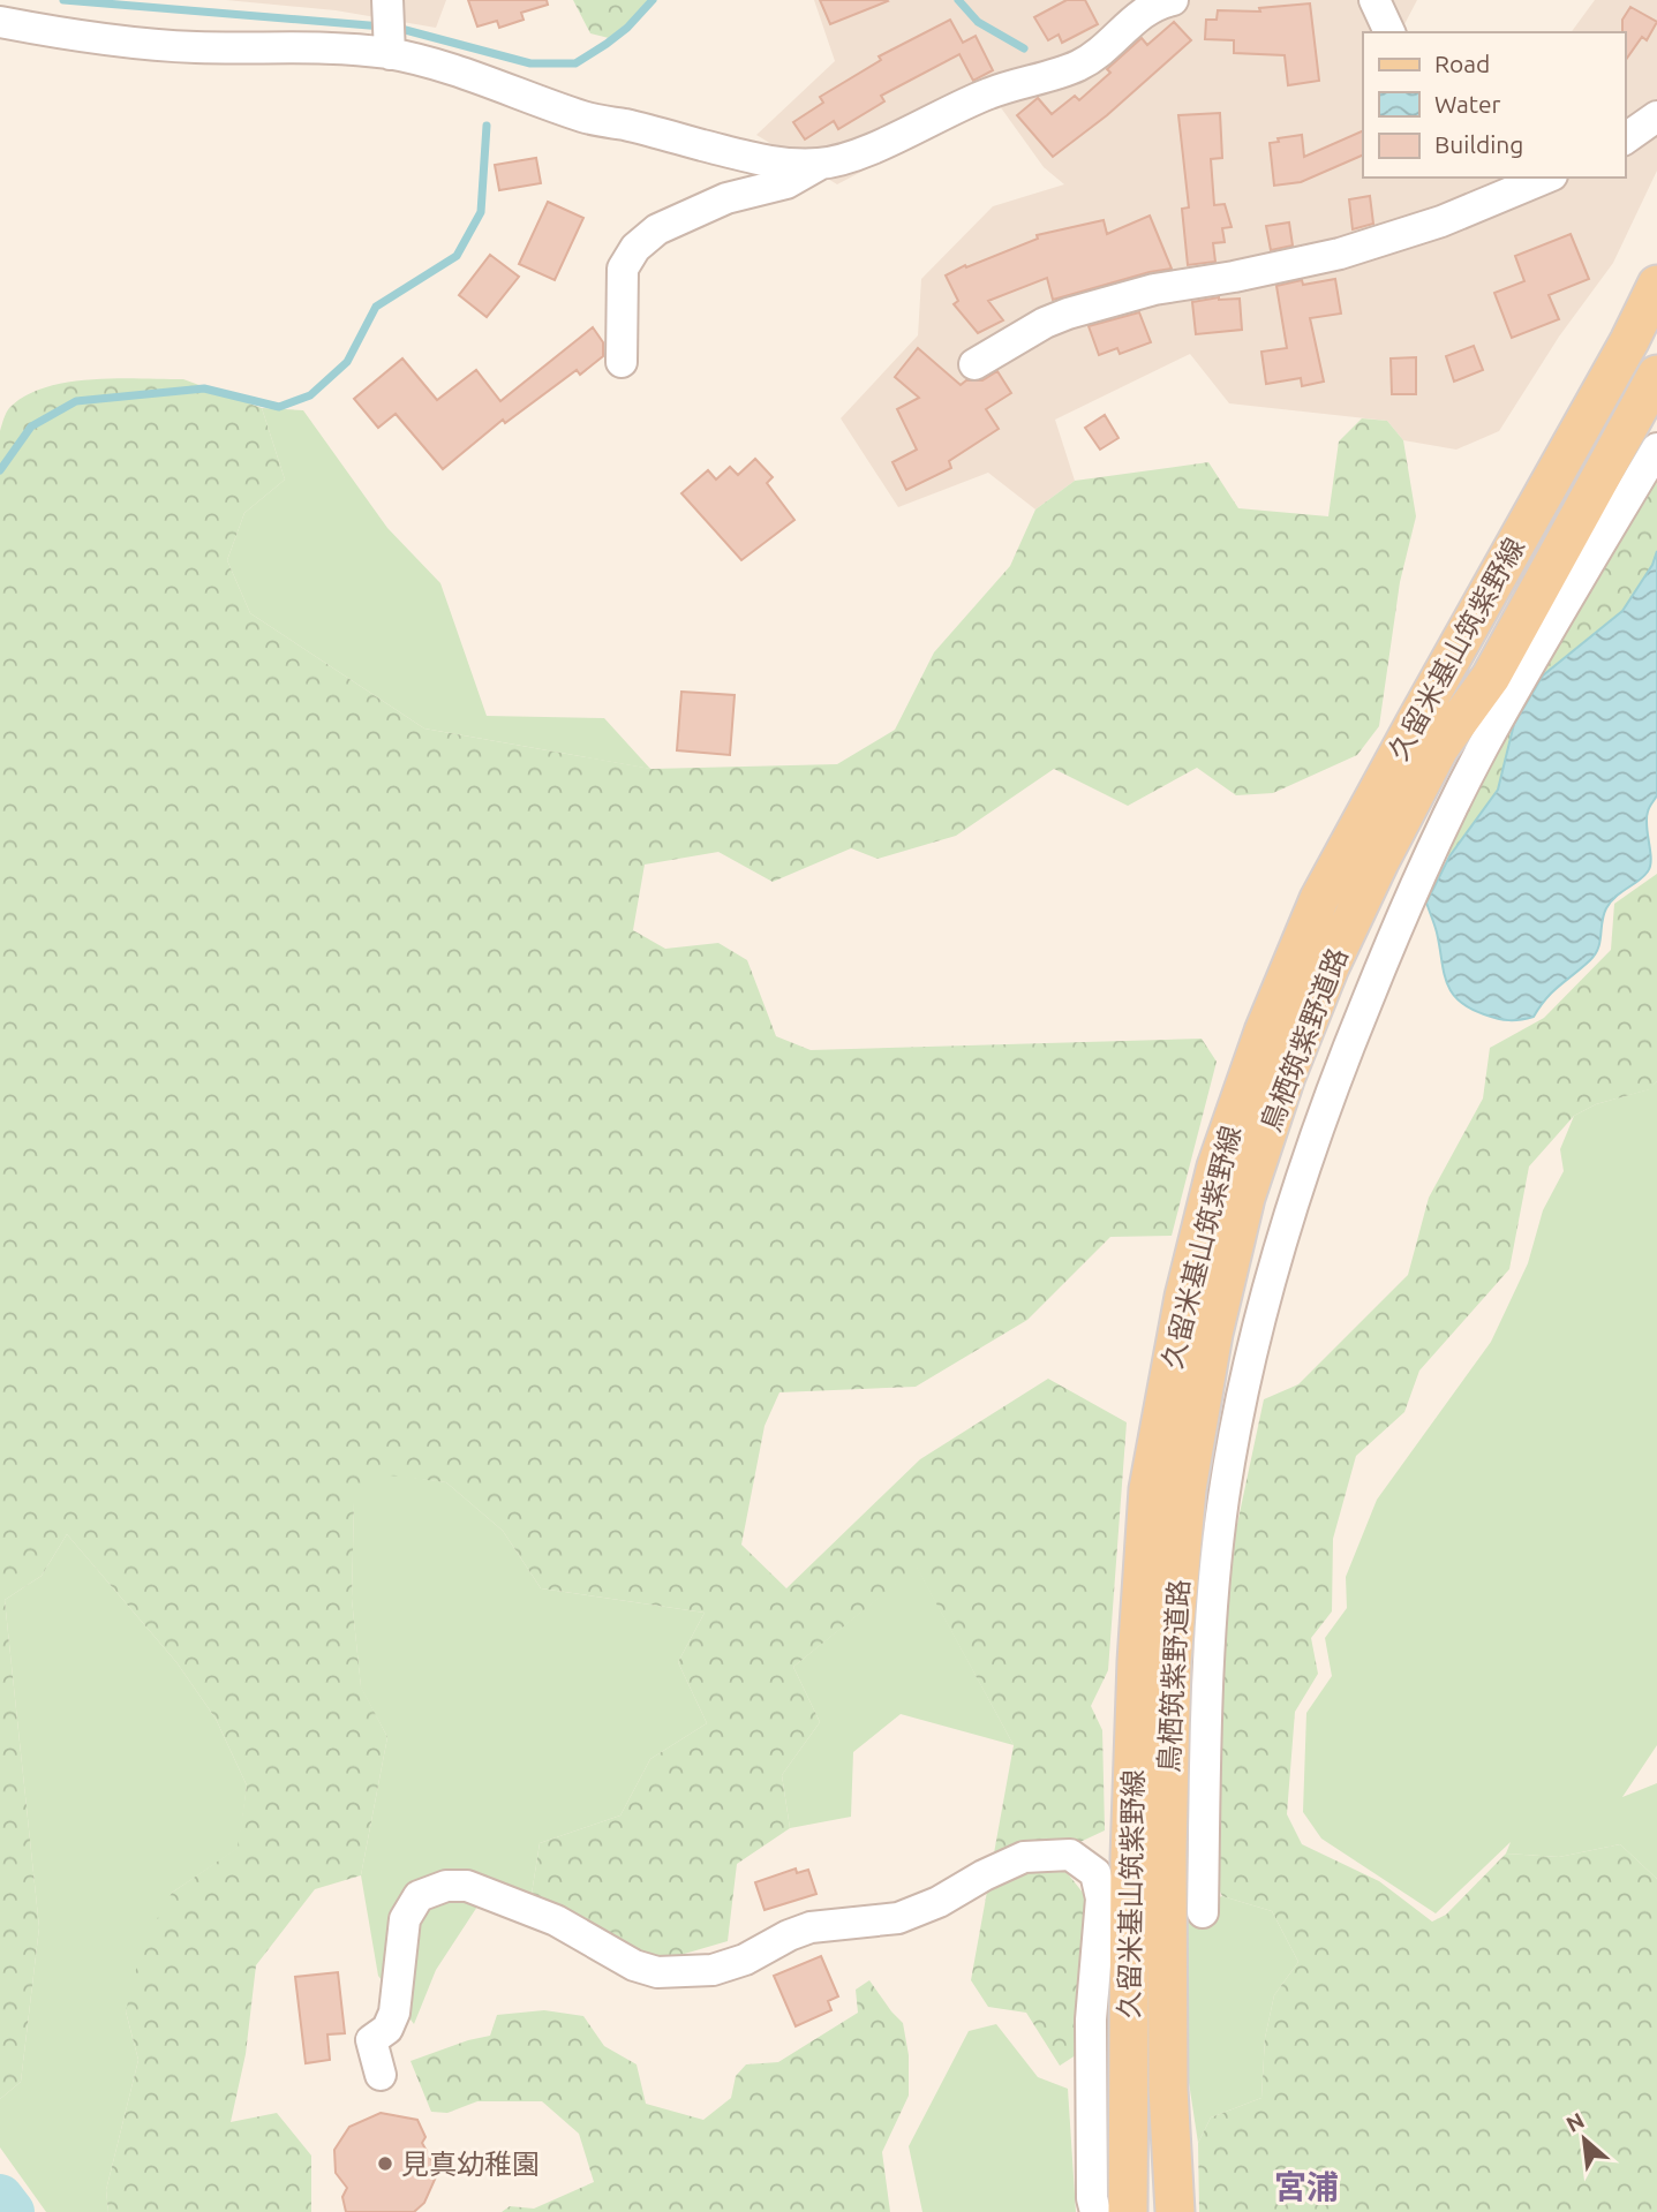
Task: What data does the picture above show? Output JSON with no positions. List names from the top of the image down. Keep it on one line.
{"streets":{"main road":["久留米基山筑紫野線","鳥栖筑紫野道路"]},"districts":["宮浦"],"places":["見真幼稚園"],"legend":["Road","Water","Building"],"north":"top left"}
